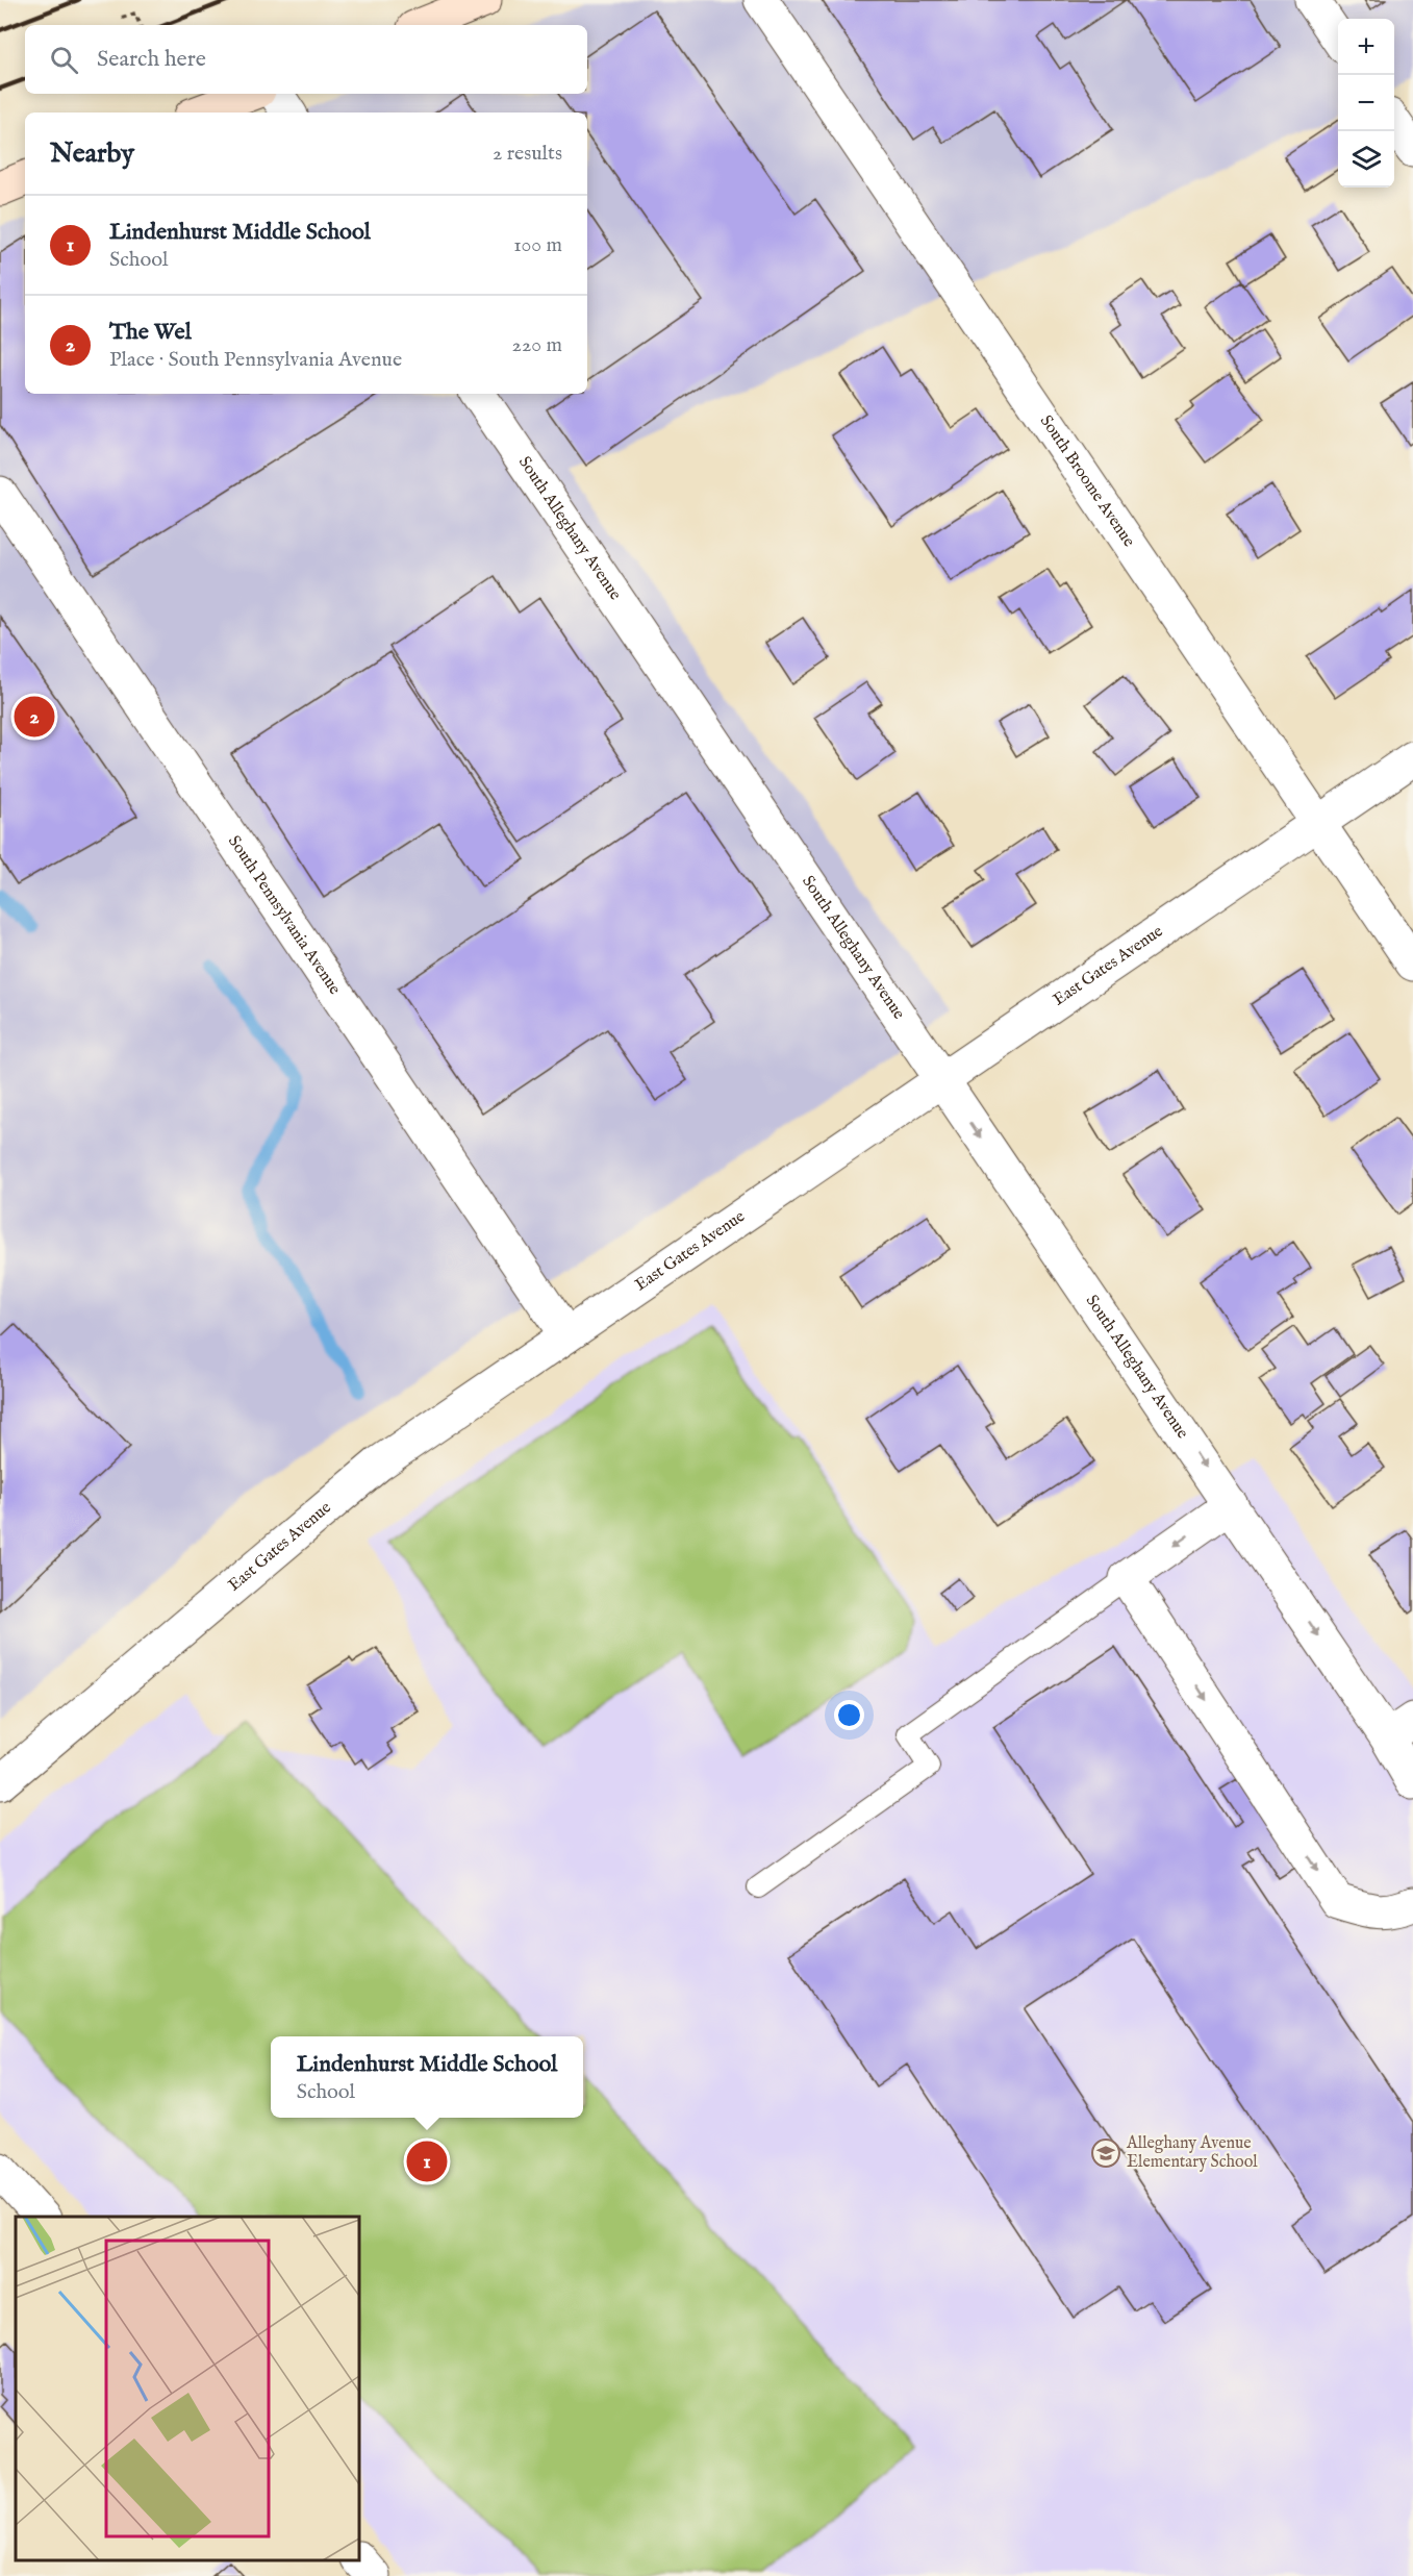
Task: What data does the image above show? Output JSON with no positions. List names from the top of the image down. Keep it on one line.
{"streets":{"street":["South Broome Avenue","South Alleghany Avenue","South Pennsylvania Avenue","East Gates Avenue"]},"crossings":[["South Broome Avenue","East Gates Avenue"],["South Alleghany Avenue","East Gates Avenue"],["South Pennsylvania Avenue","East Gates Avenue"]],"places":{"school or university":["Alleghany Avenue Elementary School"]},"page":{"map_buttons":["+","−"],"search":"Search here","heading":["Nearby","2 results"],"list":[{"mark":"1","name":"Lindenhurst Middle School","note":"School","value":"100 m"},{"mark":"2","name":"The Wel","note":"Place · South Pennsylvania Avenue","value":"220 m"}],"pins":["2","1"],"popup":["Lindenhurst Middle School","School"]}}
